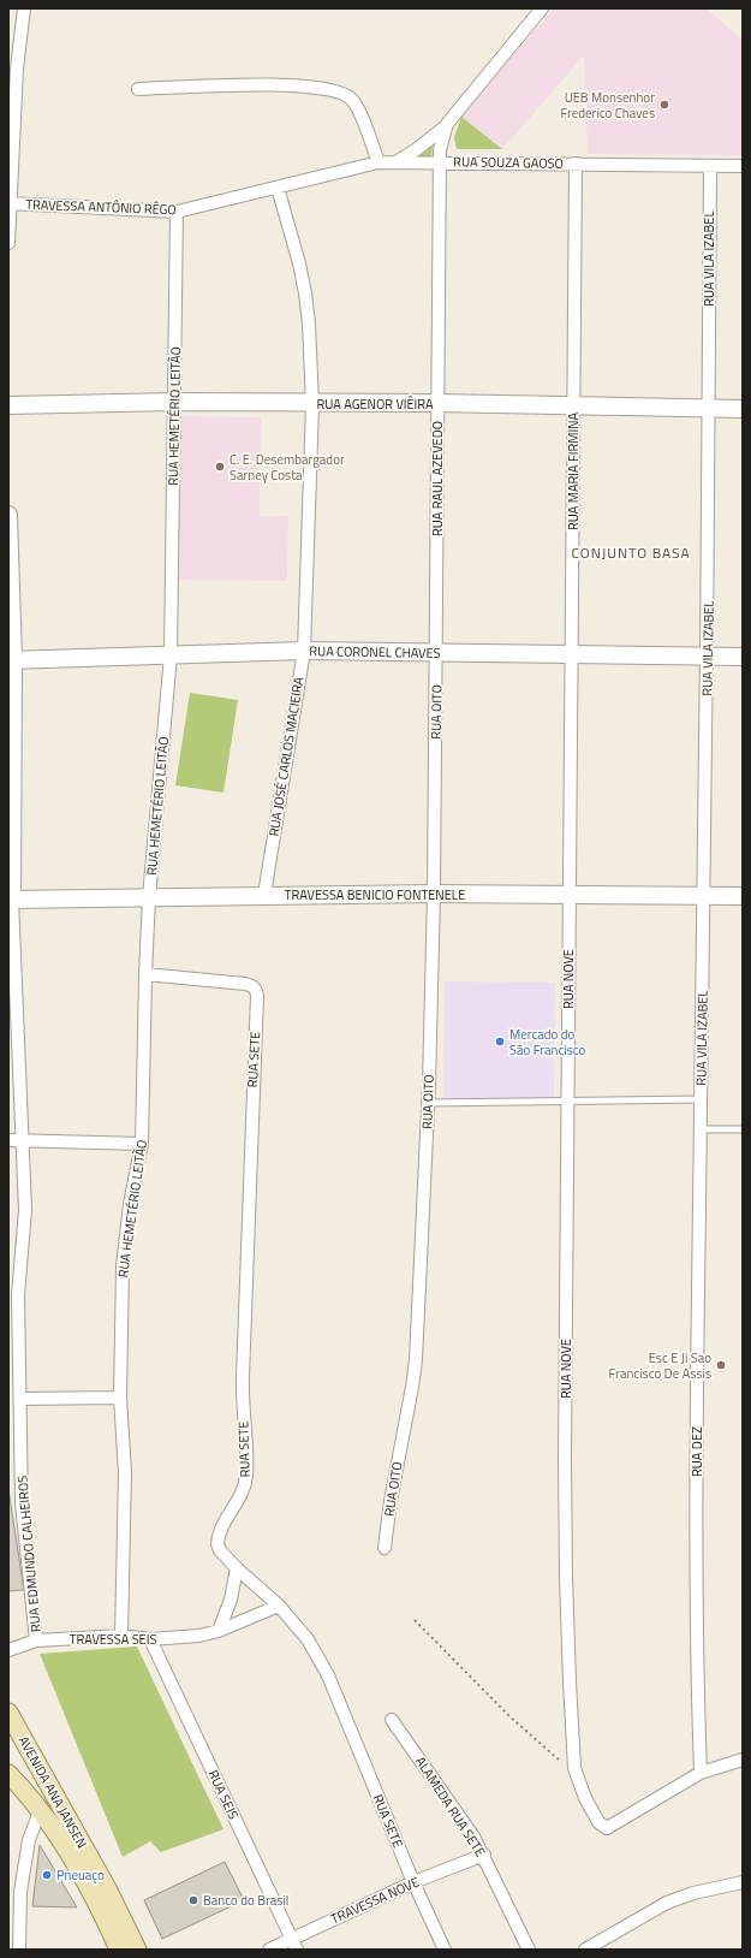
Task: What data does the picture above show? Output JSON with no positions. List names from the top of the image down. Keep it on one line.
{"streets":{"main road":["AVENIDA ANA JANSEN"],"street":["RUA SOUZA GAOSO","TRAVESSA ANTÔNIO RÊGO","RUA VILA IZABEL","RUA AGENOR VIÊIRA","RUA HEMETÉRIO LEITÃO","RUA MARIA FIRMINA","RUA RAUL AZEVEDO","RUA CORONEL CHAVES","RUA OITO","RUA JOSÉ CARLOS MACIEIRA","TRAVESSA BENICIO FONTENELE","RUA NOVE","RUA SETE","RUA DEZ","RUA EDMUNDO CALHEIROS","TRAVESSA SEIS","RUA SEIS","ALAMEDA RUA SETE","TRAVESSA NOVE"]},"crossings":[["RUA SOUZA GAOSO","TRAVESSA ANTÔNIO RÊGO"],["RUA SOUZA GAOSO","RUA VILA IZABEL"],["RUA SOUZA GAOSO","RUA MARIA FIRMINA"],["RUA SOUZA GAOSO","RUA RAUL AZEVEDO"],["RUA SOUZA GAOSO","RUA JOSÉ CARLOS MACIEIRA"],["TRAVESSA ANTÔNIO RÊGO","RUA HEMETÉRIO LEITÃO"],["TRAVESSA ANTÔNIO RÊGO","RUA JOSÉ CARLOS MACIEIRA"],["RUA VILA IZABEL","RUA AGENOR VIÊIRA"],["RUA VILA IZABEL","RUA CORONEL CHAVES"],["RUA VILA IZABEL","TRAVESSA BENICIO FONTENELE"],["RUA VILA IZABEL","RUA DEZ"],["RUA AGENOR VIÊIRA","RUA HEMETÉRIO LEITÃO"],["RUA AGENOR VIÊIRA","RUA MARIA FIRMINA"],["RUA AGENOR VIÊIRA","RUA RAUL AZEVEDO"],["RUA AGENOR VIÊIRA","RUA JOSÉ CARLOS MACIEIRA"],["RUA HEMETÉRIO LEITÃO","RUA CORONEL CHAVES"],["RUA HEMETÉRIO LEITÃO","TRAVESSA BENICIO FONTENELE"],["RUA HEMETÉRIO LEITÃO","RUA SETE"],["RUA HEMETÉRIO LEITÃO","TRAVESSA SEIS"],["RUA MARIA FIRMINA","RUA CORONEL CHAVES"],["RUA MARIA FIRMINA","TRAVESSA BENICIO FONTENELE"],["RUA MARIA FIRMINA","RUA NOVE"],["RUA RAUL AZEVEDO","RUA CORONEL CHAVES"],["RUA RAUL AZEVEDO","RUA OITO"],["RUA CORONEL CHAVES","RUA OITO"],["RUA CORONEL CHAVES","RUA JOSÉ CARLOS MACIEIRA"],["RUA CORONEL CHAVES","RUA EDMUNDO CALHEIROS"],["RUA OITO","TRAVESSA BENICIO FONTENELE"],["RUA JOSÉ CARLOS MACIEIRA","TRAVESSA BENICIO FONTENELE"],["TRAVESSA BENICIO FONTENELE","RUA NOVE"],["TRAVESSA BENICIO FONTENELE","RUA EDMUNDO CALHEIROS"],["RUA NOVE","RUA DEZ"],["RUA SETE","TRAVESSA SEIS"],["RUA SETE","TRAVESSA NOVE"],["RUA EDMUNDO CALHEIROS","TRAVESSA SEIS"],["TRAVESSA SEIS","RUA SEIS"],["RUA SEIS","TRAVESSA NOVE"],["ALAMEDA RUA SETE","TRAVESSA NOVE"]],"districts":["CONJUNTO BASA"],"places":["UEB Monsenhor Frederico Chaves","C. E. Desembargador Sarney Costa","Mercado do São Francisco","Esc E Ji Sao Francisco De Assis","Pneuaço","Banco do Brasil"]}
